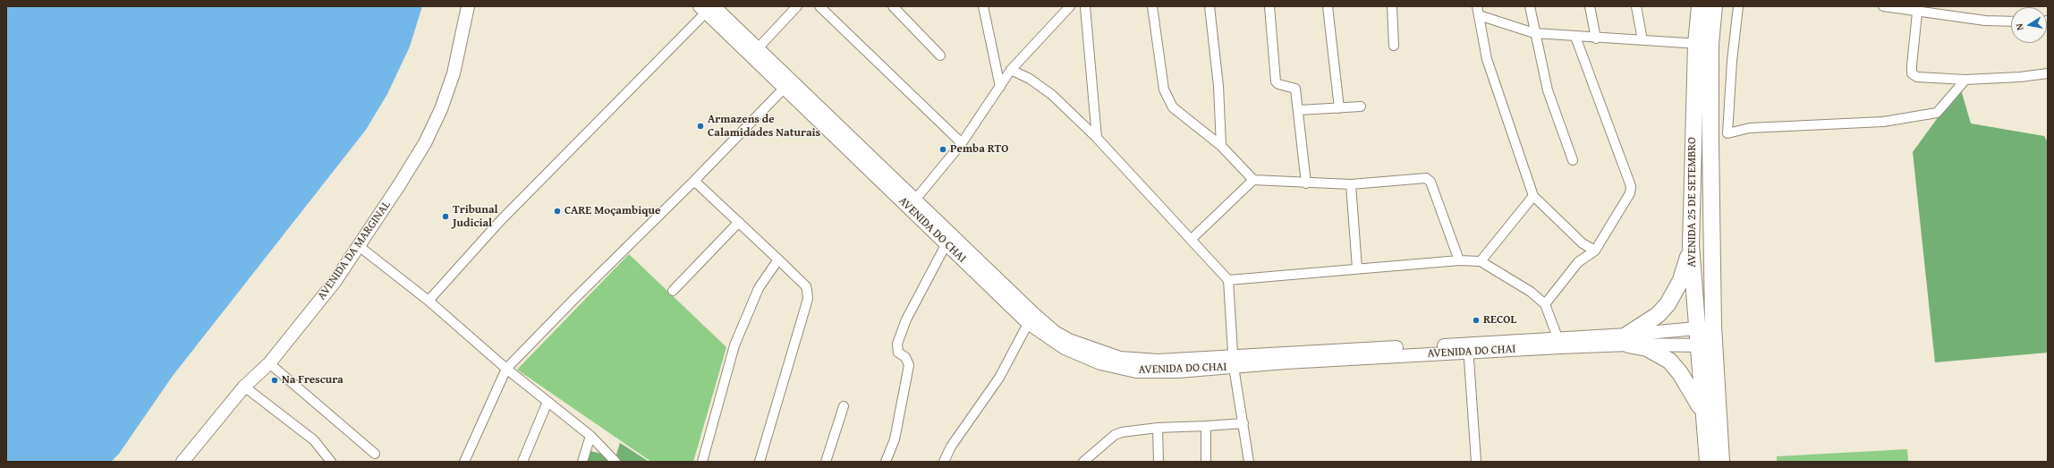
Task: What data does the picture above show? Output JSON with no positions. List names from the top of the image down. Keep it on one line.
{"streets":{"highway":["AVENIDA 25 DE SETEMBRO"],"main road":["AVENIDA DO CHAI","AVENIDA DA MARGINAL"]},"crossings":[["AVENIDA 25 DE SETEMBRO","AVENIDA DO CHAI"]],"places":["Armazens de Calamidades Naturais","Pemba RTO","CARE Moçambique","Tribunal Judicial","RECOL","Na Frescura"],"north":"left"}
